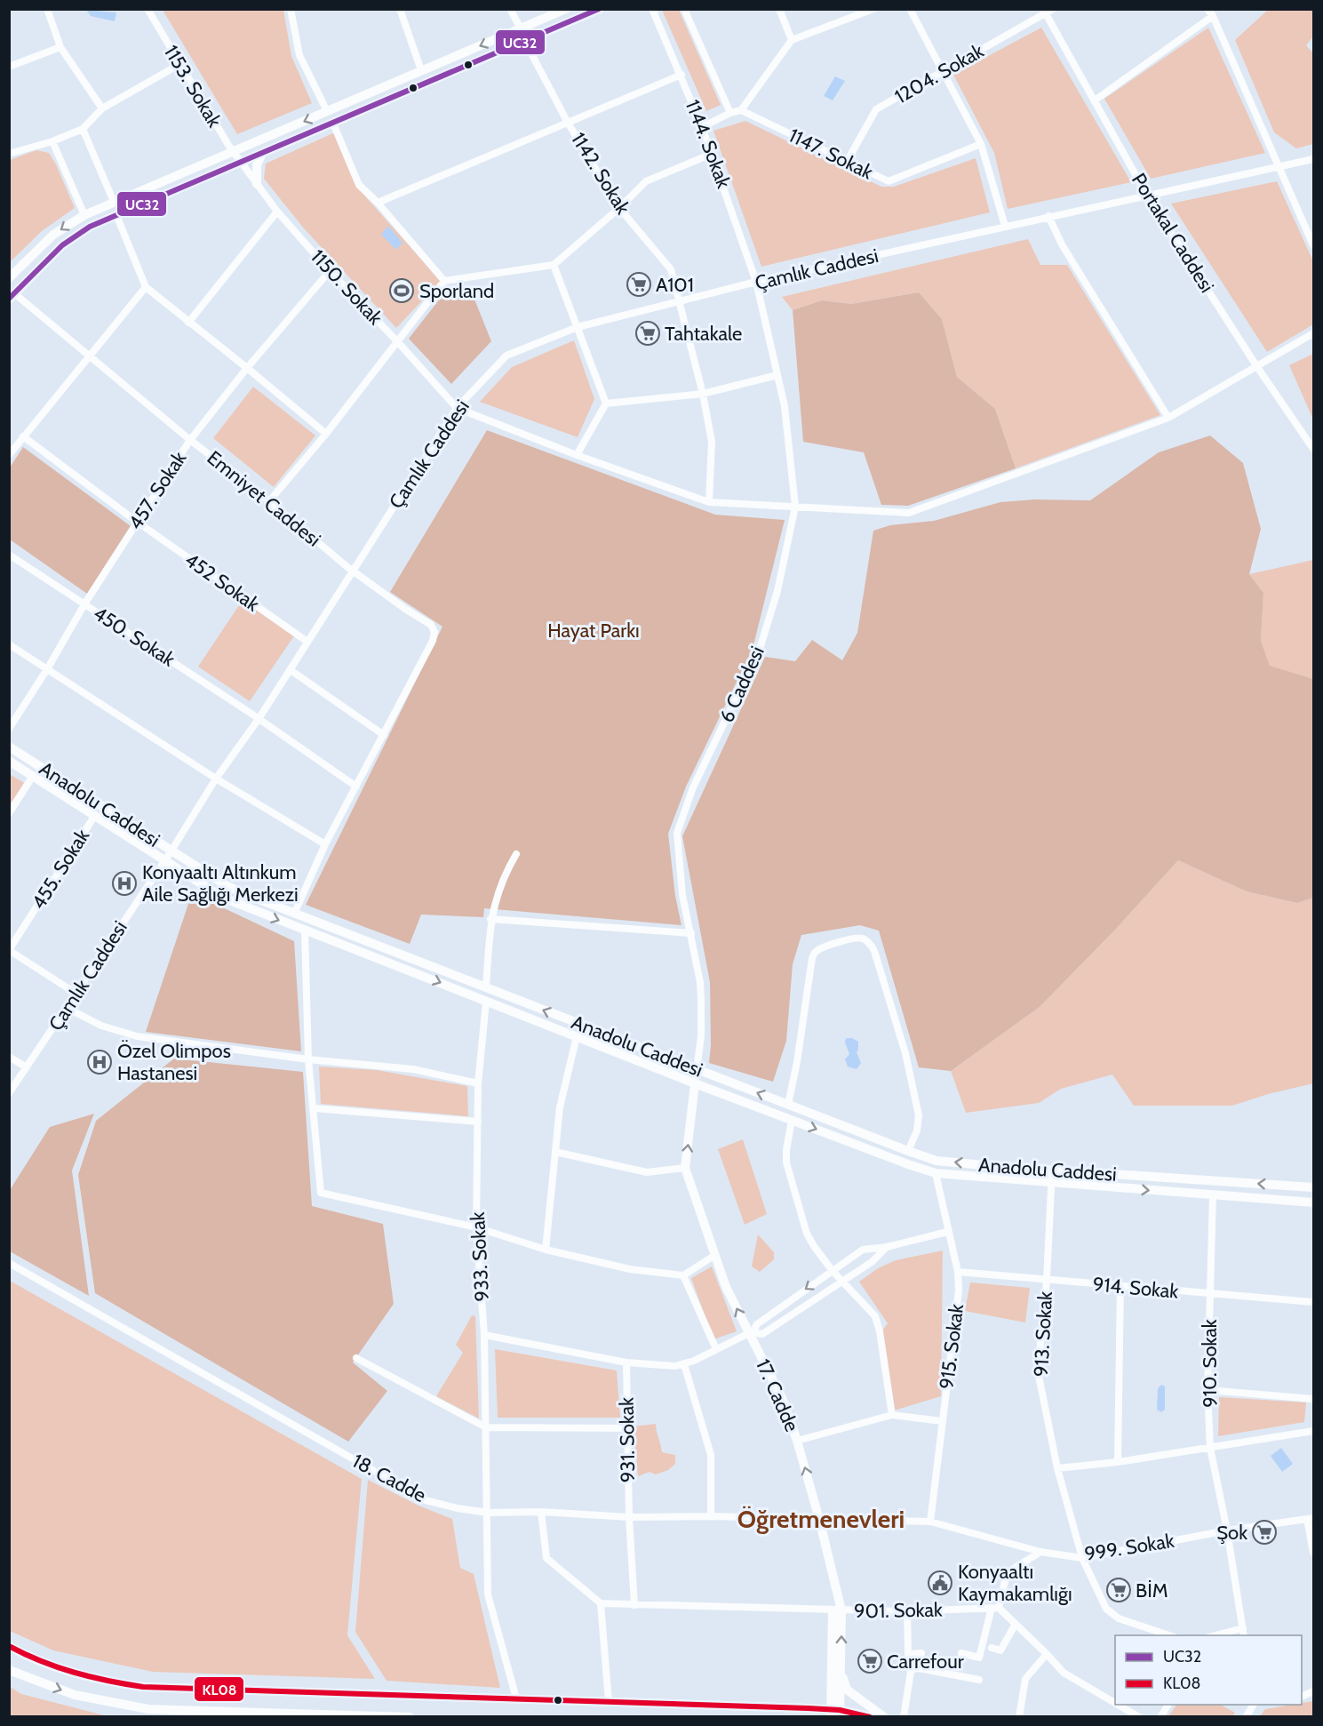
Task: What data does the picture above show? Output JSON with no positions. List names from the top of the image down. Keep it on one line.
{"streets":{"main road":["Anadolu Caddesi","17. Cadde"],"street":["1204. Sokak","1153. Sokak","1144. Sokak","1147. Sokak","1142. Sokak","Portakal Caddesi","Çamlık Caddesi","1150. Sokak","457. Sokak","Emniyet Caddesi","452 Sokak","450. Sokak","6 Caddesi","455. Sokak","933. Sokak","914. Sokak","913. Sokak","915. Sokak","910. Sokak","931. Sokak","18. Cadde","999. Sokak","901. Sokak"]},"crossings":[["1204. Sokak","1147. Sokak"],["1204. Sokak","Portakal Caddesi"],["1153. Sokak","1150. Sokak"],["1144. Sokak","Çamlık Caddesi"],["1144. Sokak","6 Caddesi"],["1142. Sokak","Çamlık Caddesi"],["Portakal Caddesi","Çamlık Caddesi"],["Çamlık Caddesi","1150. Sokak"],["Çamlık Caddesi","Emniyet Caddesi"],["Çamlık Caddesi","452 Sokak"],["Çamlık Caddesi","450. Sokak"],["Çamlık Caddesi","6 Caddesi"],["Çamlık Caddesi","Anadolu Caddesi"],["1150. Sokak","457. Sokak"],["457. Sokak","Emniyet Caddesi"],["457. Sokak","452 Sokak"],["457. Sokak","450. Sokak"],["6 Caddesi","Anadolu Caddesi"],["6 Caddesi","17. Cadde"],["Anadolu Caddesi","455. Sokak"],["Anadolu Caddesi","933. Sokak"],["Anadolu Caddesi","913. Sokak"],["Anadolu Caddesi","915. Sokak"],["Anadolu Caddesi","910. Sokak"],["Anadolu Caddesi","17. Cadde"],["933. Sokak","18. Cadde"],["914. Sokak","913. Sokak"],["914. Sokak","915. Sokak"],["914. Sokak","910. Sokak"],["913. Sokak","999. Sokak"],["915. Sokak","999. Sokak"],["910. Sokak","999. Sokak"],["17. Cadde","18. Cadde"],["17. Cadde","999. Sokak"],["17. Cadde","901. Sokak"],["931. Sokak","18. Cadde"],["931. Sokak","901. Sokak"],["18. Cadde","999. Sokak"]],"one_way":["17. Cadde"],"districts":["Öğretmenevleri"],"parks":["Hayat Parkı"],"places":{"supermarket":["A101","Tahtakale","Şok","BİM","Carrefour"],"sports":["Sporland"],"hospital":["Konyaaltı Altınkum Aile Sağlığı Merkezi","Özel Olimpos Hastanesi"],"public building":["Konyaaltı Kaymakamlığı"]},"lines":["transit line UC32","transit line KL08"],"legend":["UC32","KL08"]}
